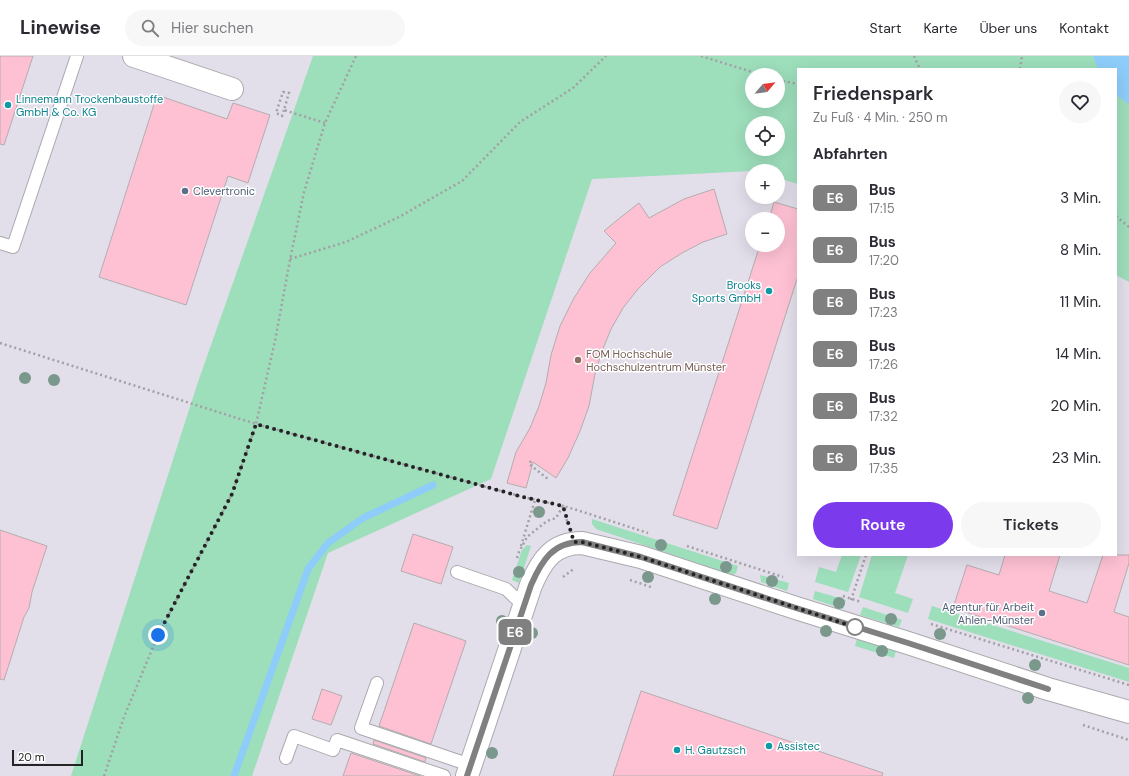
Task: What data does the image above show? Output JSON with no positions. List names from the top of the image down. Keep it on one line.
{"places":["Linnemann Trockenbaustoffe GmbH & Co. KG","Clevertronic","Brooks Sports GmbH","FOM Hochschule Hochschulzentrum Münster","Agentur für Arbeit Ahlen-Münster","Assistec","H. Gautzsch"],"lines":["bus line E6"],"scale_bar":"20 m","north":"top right","page":{"header":"Linewise","search":"Hier suchen","nav":["Start","Karte","Über uns","Kontakt"],"on_map":"E6","map_buttons":["+","−"],"heading":[["Friedenspark","Zu Fuß · 4 Min. · 250 m"],"Abfahrten"],"list":[{"mark":"E6","name":"Bus","note":"17:15","value":"3 Min."},{"mark":"E6","name":"Bus","note":"17:20","value":"8 Min."},{"mark":"E6","name":"Bus","note":"17:23","value":"11 Min."},{"mark":"E6","name":"Bus","note":"17:26","value":"14 Min."},{"mark":"E6","name":"Bus","note":"17:32","value":"20 Min."},{"mark":"E6","name":"Bus","note":"17:35","value":"23 Min."}],"buttons":["Route","Tickets"],"scale":"20 m"}}
